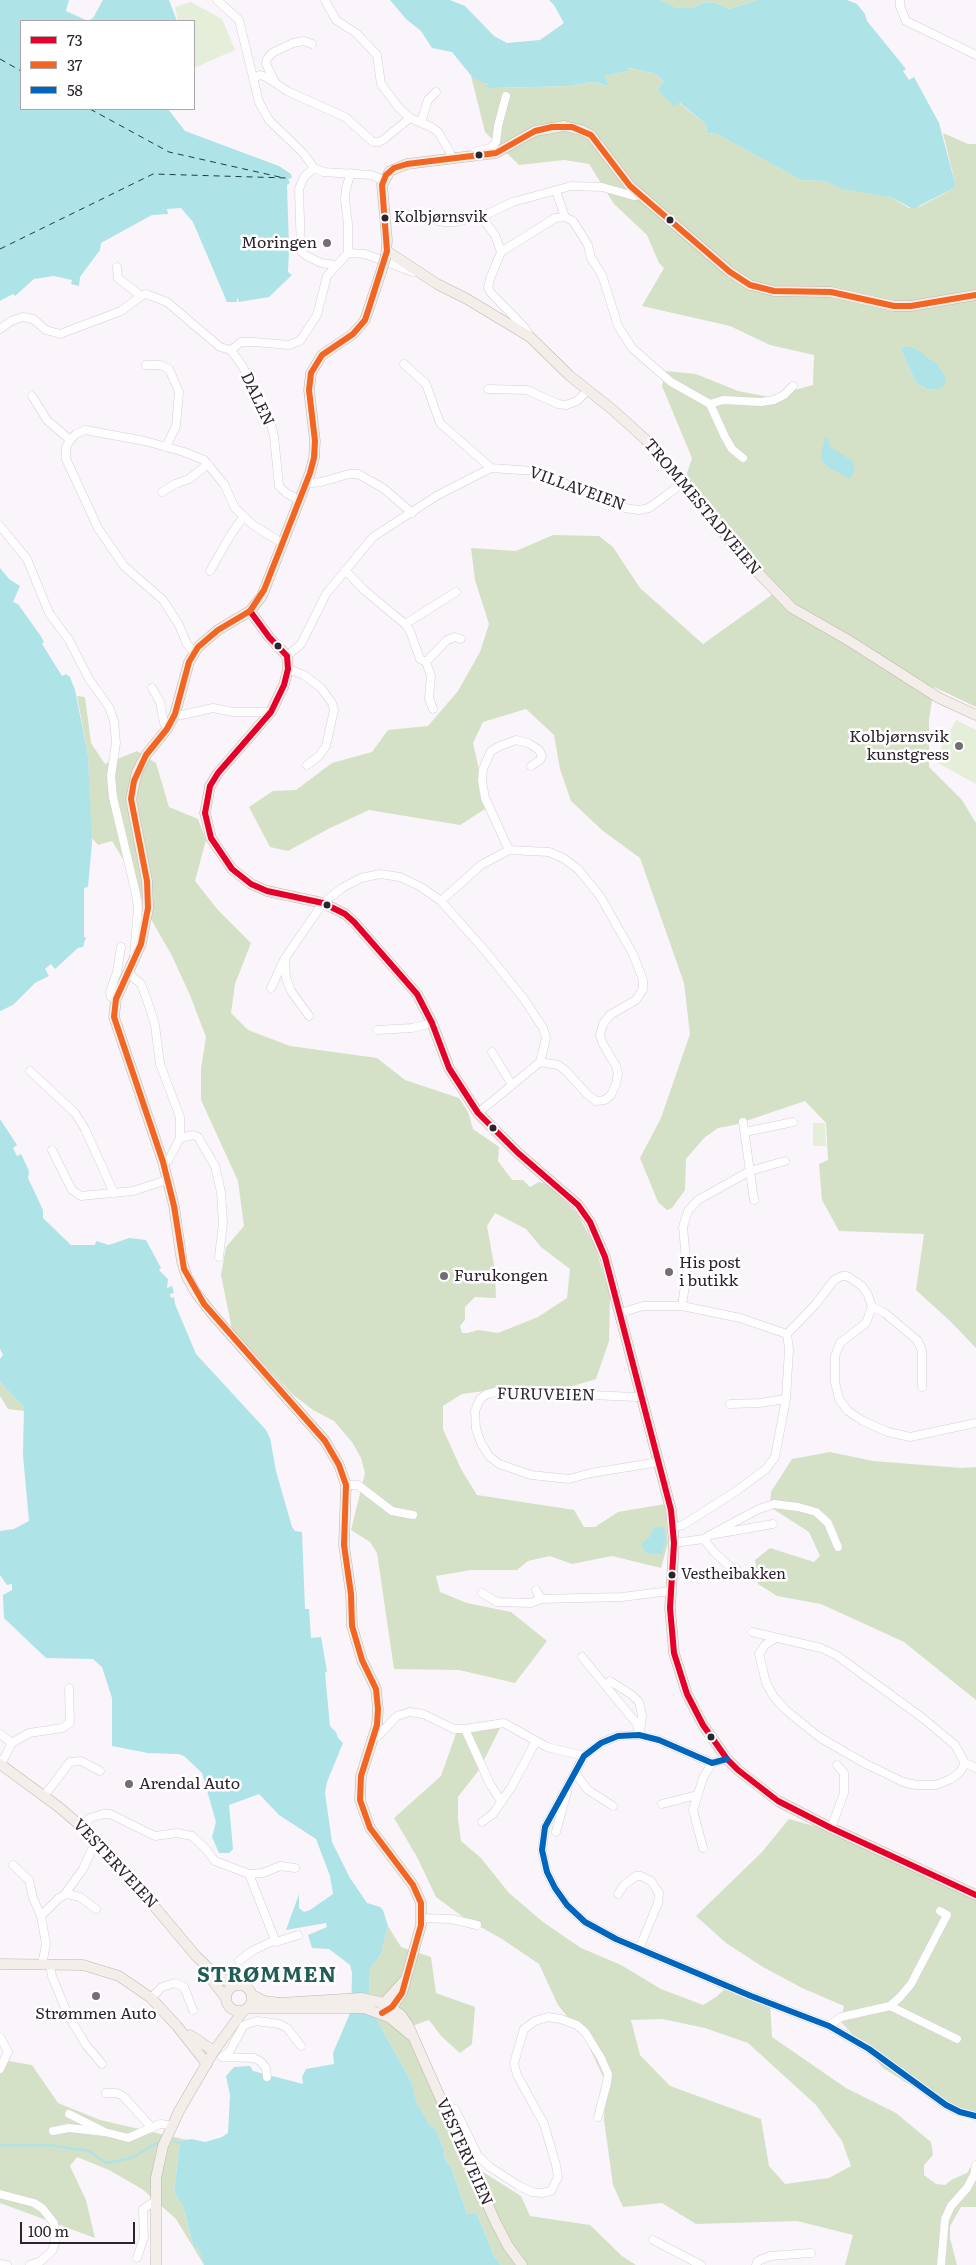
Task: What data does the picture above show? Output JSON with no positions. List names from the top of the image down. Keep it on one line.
{"streets":{"main road":["TROMMESTADVEIEN","VESTERVEIEN"],"street":["DALEN","VILLAVEIEN","FURUVEIEN"]},"crossings":[["VILLAVEIEN","TROMMESTADVEIEN"]],"districts":["STRØMMEN"],"places":["Kolbjørnsvik","Moringen","Kolbjørnsvik kunstgress","His post i butikk","Furukongen","Vestheibakken","Arendal Auto","Strømmen Auto"],"lines":["transit line 37","transit line 73","transit line 58"],"legend":["73","37","58"],"scale_bar":"100 m"}
